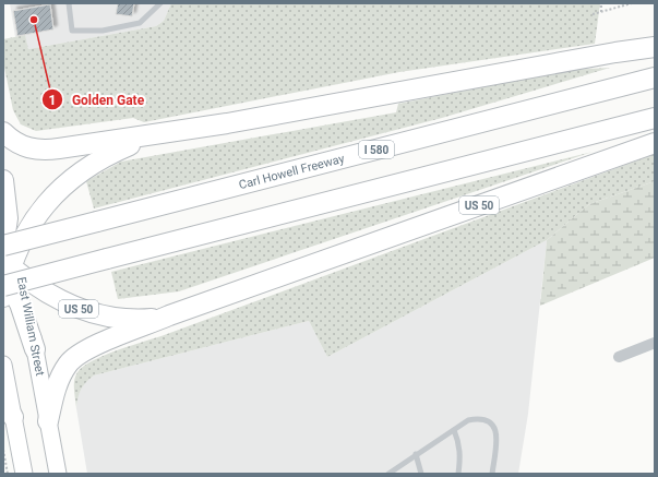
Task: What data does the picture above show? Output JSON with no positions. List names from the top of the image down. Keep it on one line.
{"streets":{"highway":["I 580","Carl Howell Freeway","US 50"],"main road":["East William Street"]},"crossings":[["Carl Howell Freeway","US 50"]],"places":["Golden Gate"]}
